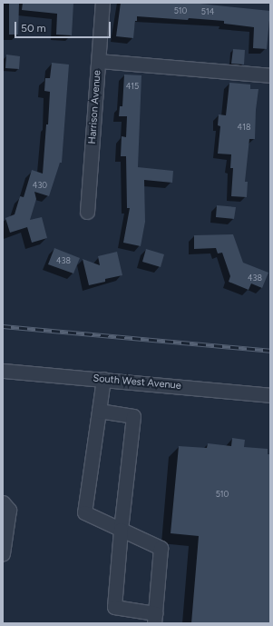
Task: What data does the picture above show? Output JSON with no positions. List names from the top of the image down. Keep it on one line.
{"streets":{"street":["Harrison Avenue","South West Avenue"]},"house_numbers":["510","514","415","418","430","438","438","510"],"scale_bar":"50 m"}
